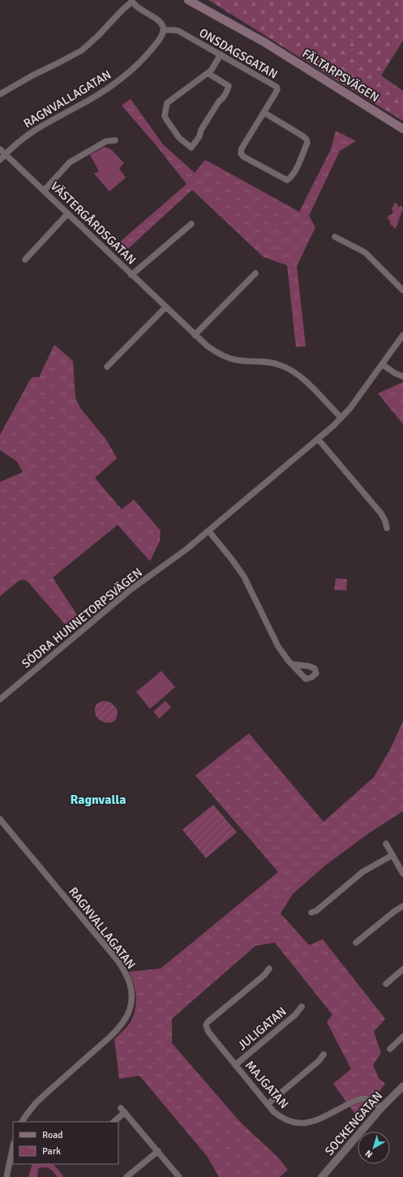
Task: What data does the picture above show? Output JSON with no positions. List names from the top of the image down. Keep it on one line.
{"streets":{"main road":["FÄLTARPSVÄGEN"],"street":["ONSDAGSGATAN","RAGNVALLAGATAN","VÄSTERGÅRDSGATAN","SÖDRA HUNNETORPSVÄGEN","JULIGATAN","MAJGATAN","SOCKENGATAN"]},"crossings":[["ONSDAGSGATAN","RAGNVALLAGATAN"],["RAGNVALLAGATAN","VÄSTERGÅRDSGATAN"],["VÄSTERGÅRDSGATAN","SÖDRA HUNNETORPSVÄGEN"],["JULIGATAN","MAJGATAN"],["MAJGATAN","SOCKENGATAN"]],"districts":["Ragnvalla"],"legend":["Road","Park"],"north":"bottom left"}
